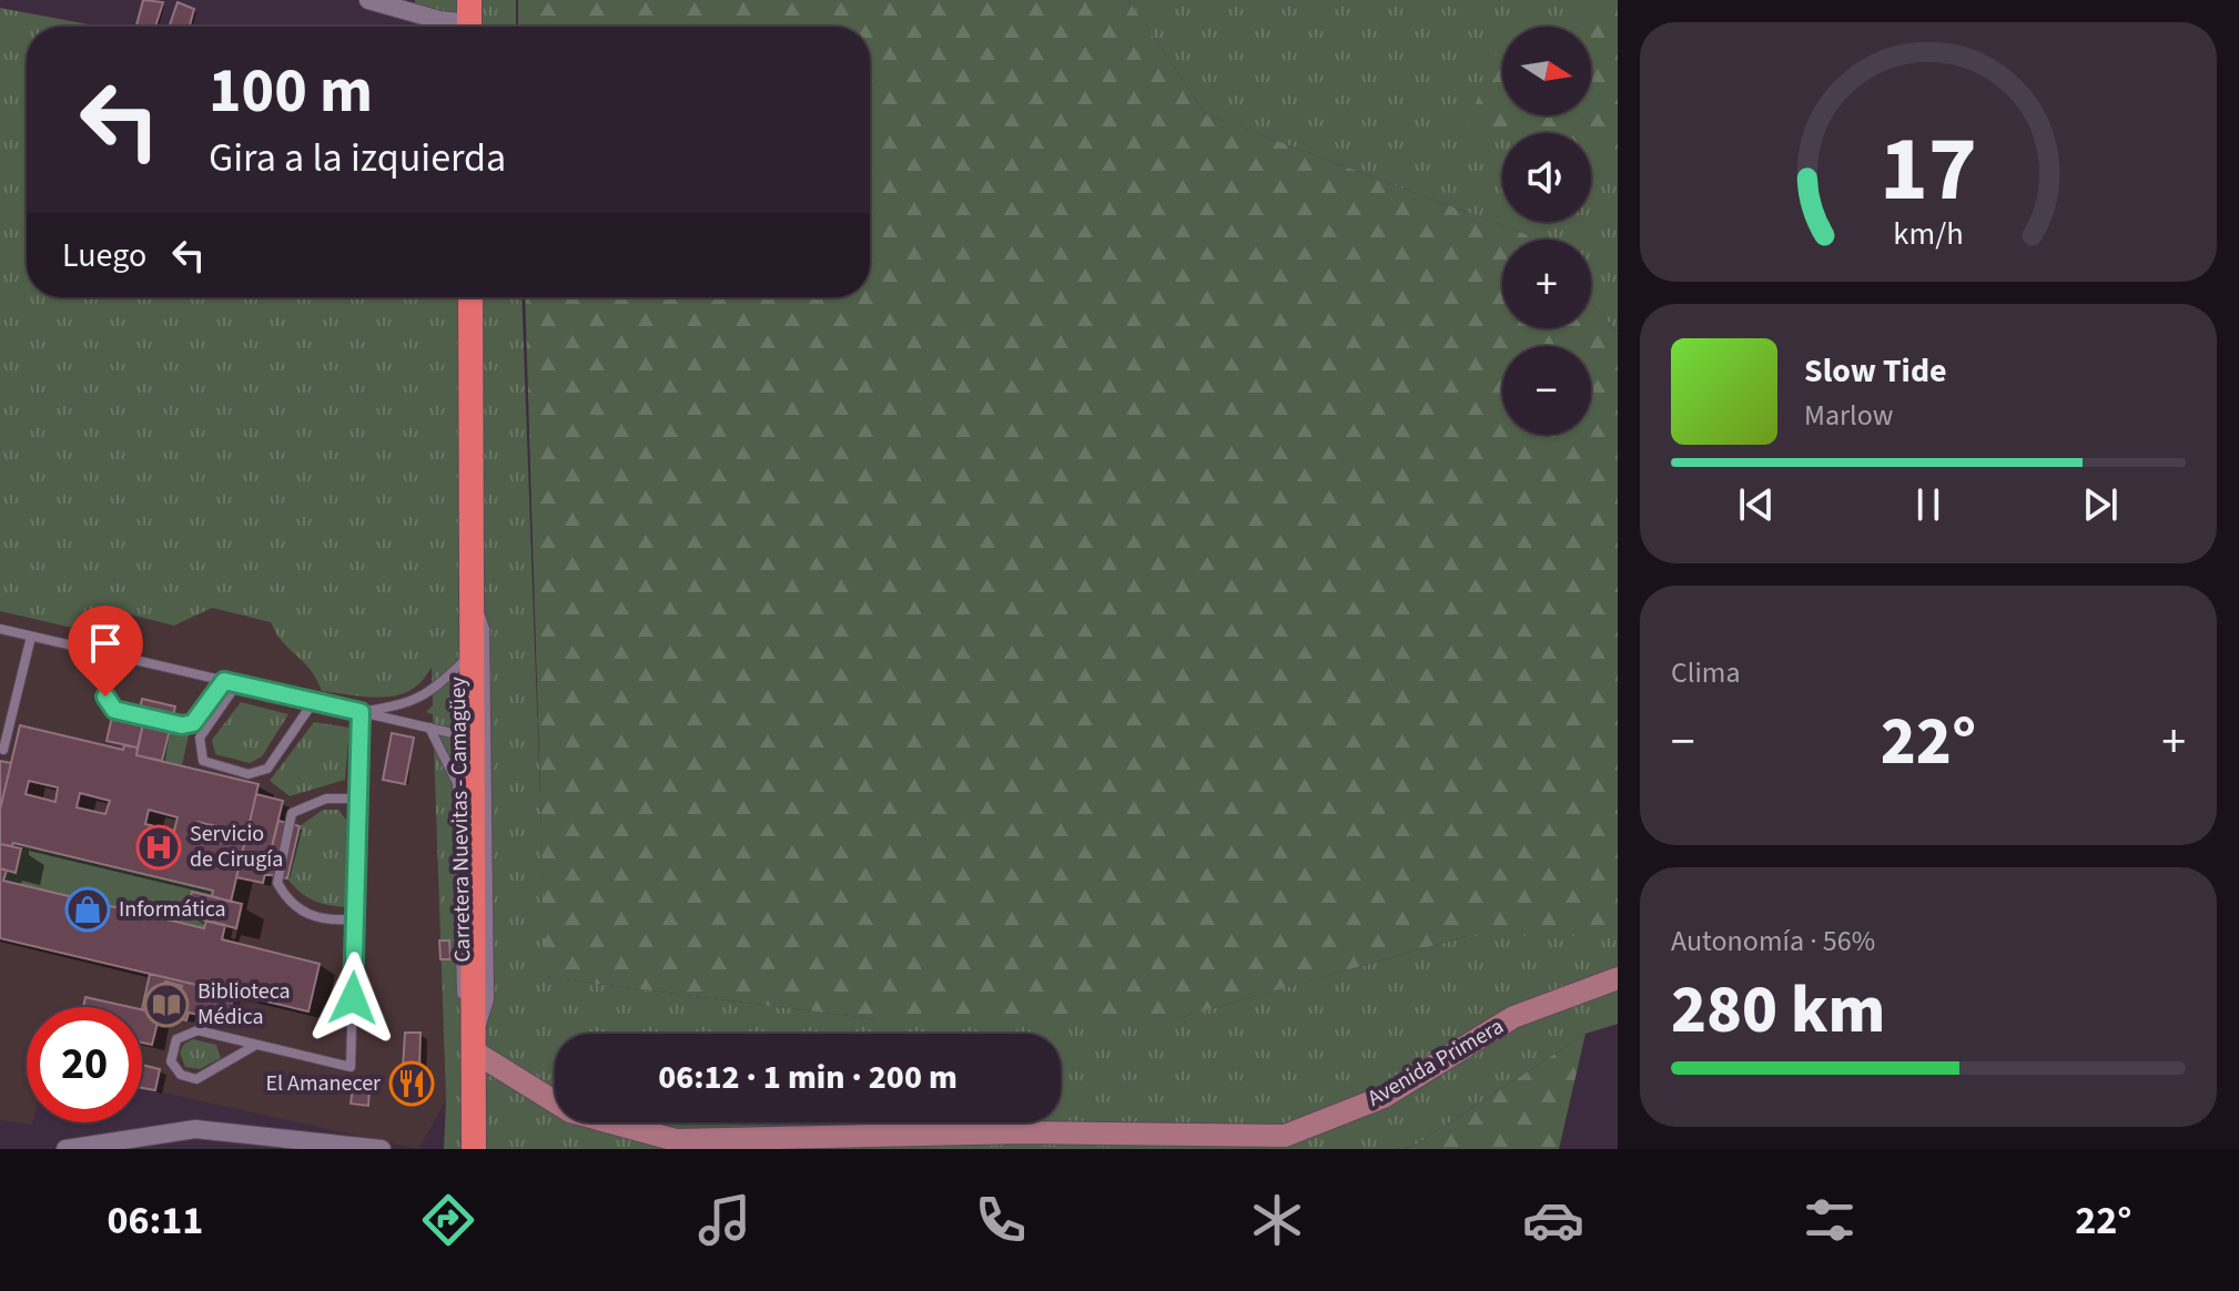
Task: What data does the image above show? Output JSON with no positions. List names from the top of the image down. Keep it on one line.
{"streets":{"highway":["Carretera Nuevitas - Camagüey"],"main road":["Avenida Primera"]},"crossings":[["Carretera Nuevitas - Camagüey","Avenida Primera"]],"places":{"hospital":["Servicio de Cirugía"],"shop":["Informática"],"library":["Biblioteca Médica"],"restaurant":["El Amanecer"]},"north":"right","page":{"map_buttons":["+","−"],"turn":["100 m","Gira a la izquierda"],"then":"Luego","song":["Slow Tide","Marlow"],"tile":["Clima",["Autonomía · 56%","280 km"]],"heat":["−","22°","+"],"limit":"20","trip":"06:12 · 1 min · 200 m","tabs":["06:11","22°"],"gauge":["17","km/h"]}}
